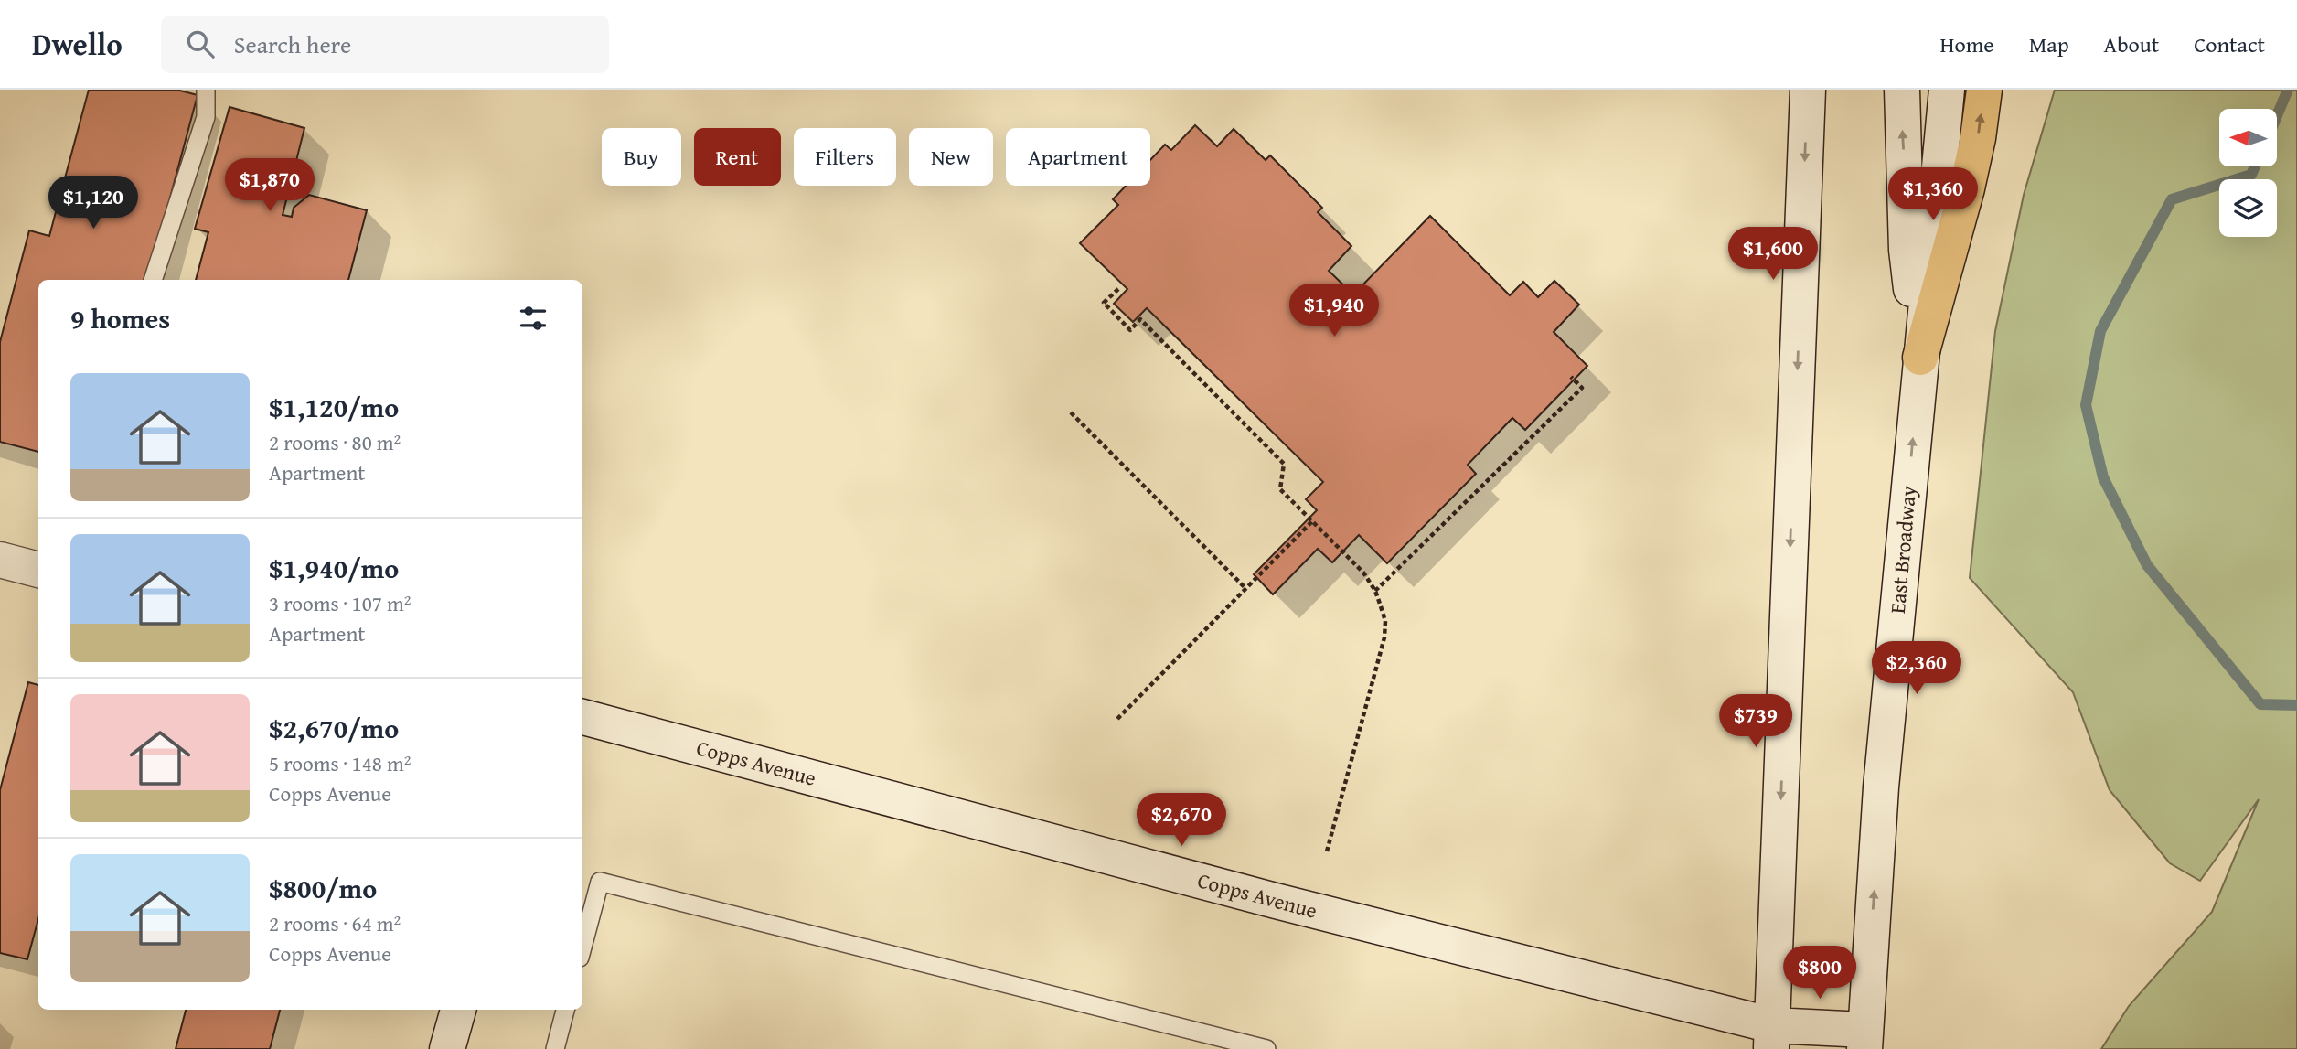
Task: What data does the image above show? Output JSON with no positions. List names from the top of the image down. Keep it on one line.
{"streets":{"street":["East Broadway","Copps Avenue"]},"crossings":[["East Broadway","Copps Avenue"]],"north":"left","page":{"header":"Dwello","search":"Search here","nav":["Home","Map","About","Contact"],"chip":["Buy","Rent","Filters","New","Apartment"],"price":["$1,870","$1,360","$1,120","$1,600","$1,940","$2,360","$739","$2,670","$800"],"heading":"9 homes","list":[{"name":"$1,120/mo","note":"2 rooms · 80 m² · Apartment"},{"name":"$1,940/mo","note":"3 rooms · 107 m² · Apartment"},{"name":"$2,670/mo","note":"5 rooms · 148 m² · Copps Avenue"},{"name":"$800/mo","note":"2 rooms · 64 m² · Copps Avenue"}]}}
